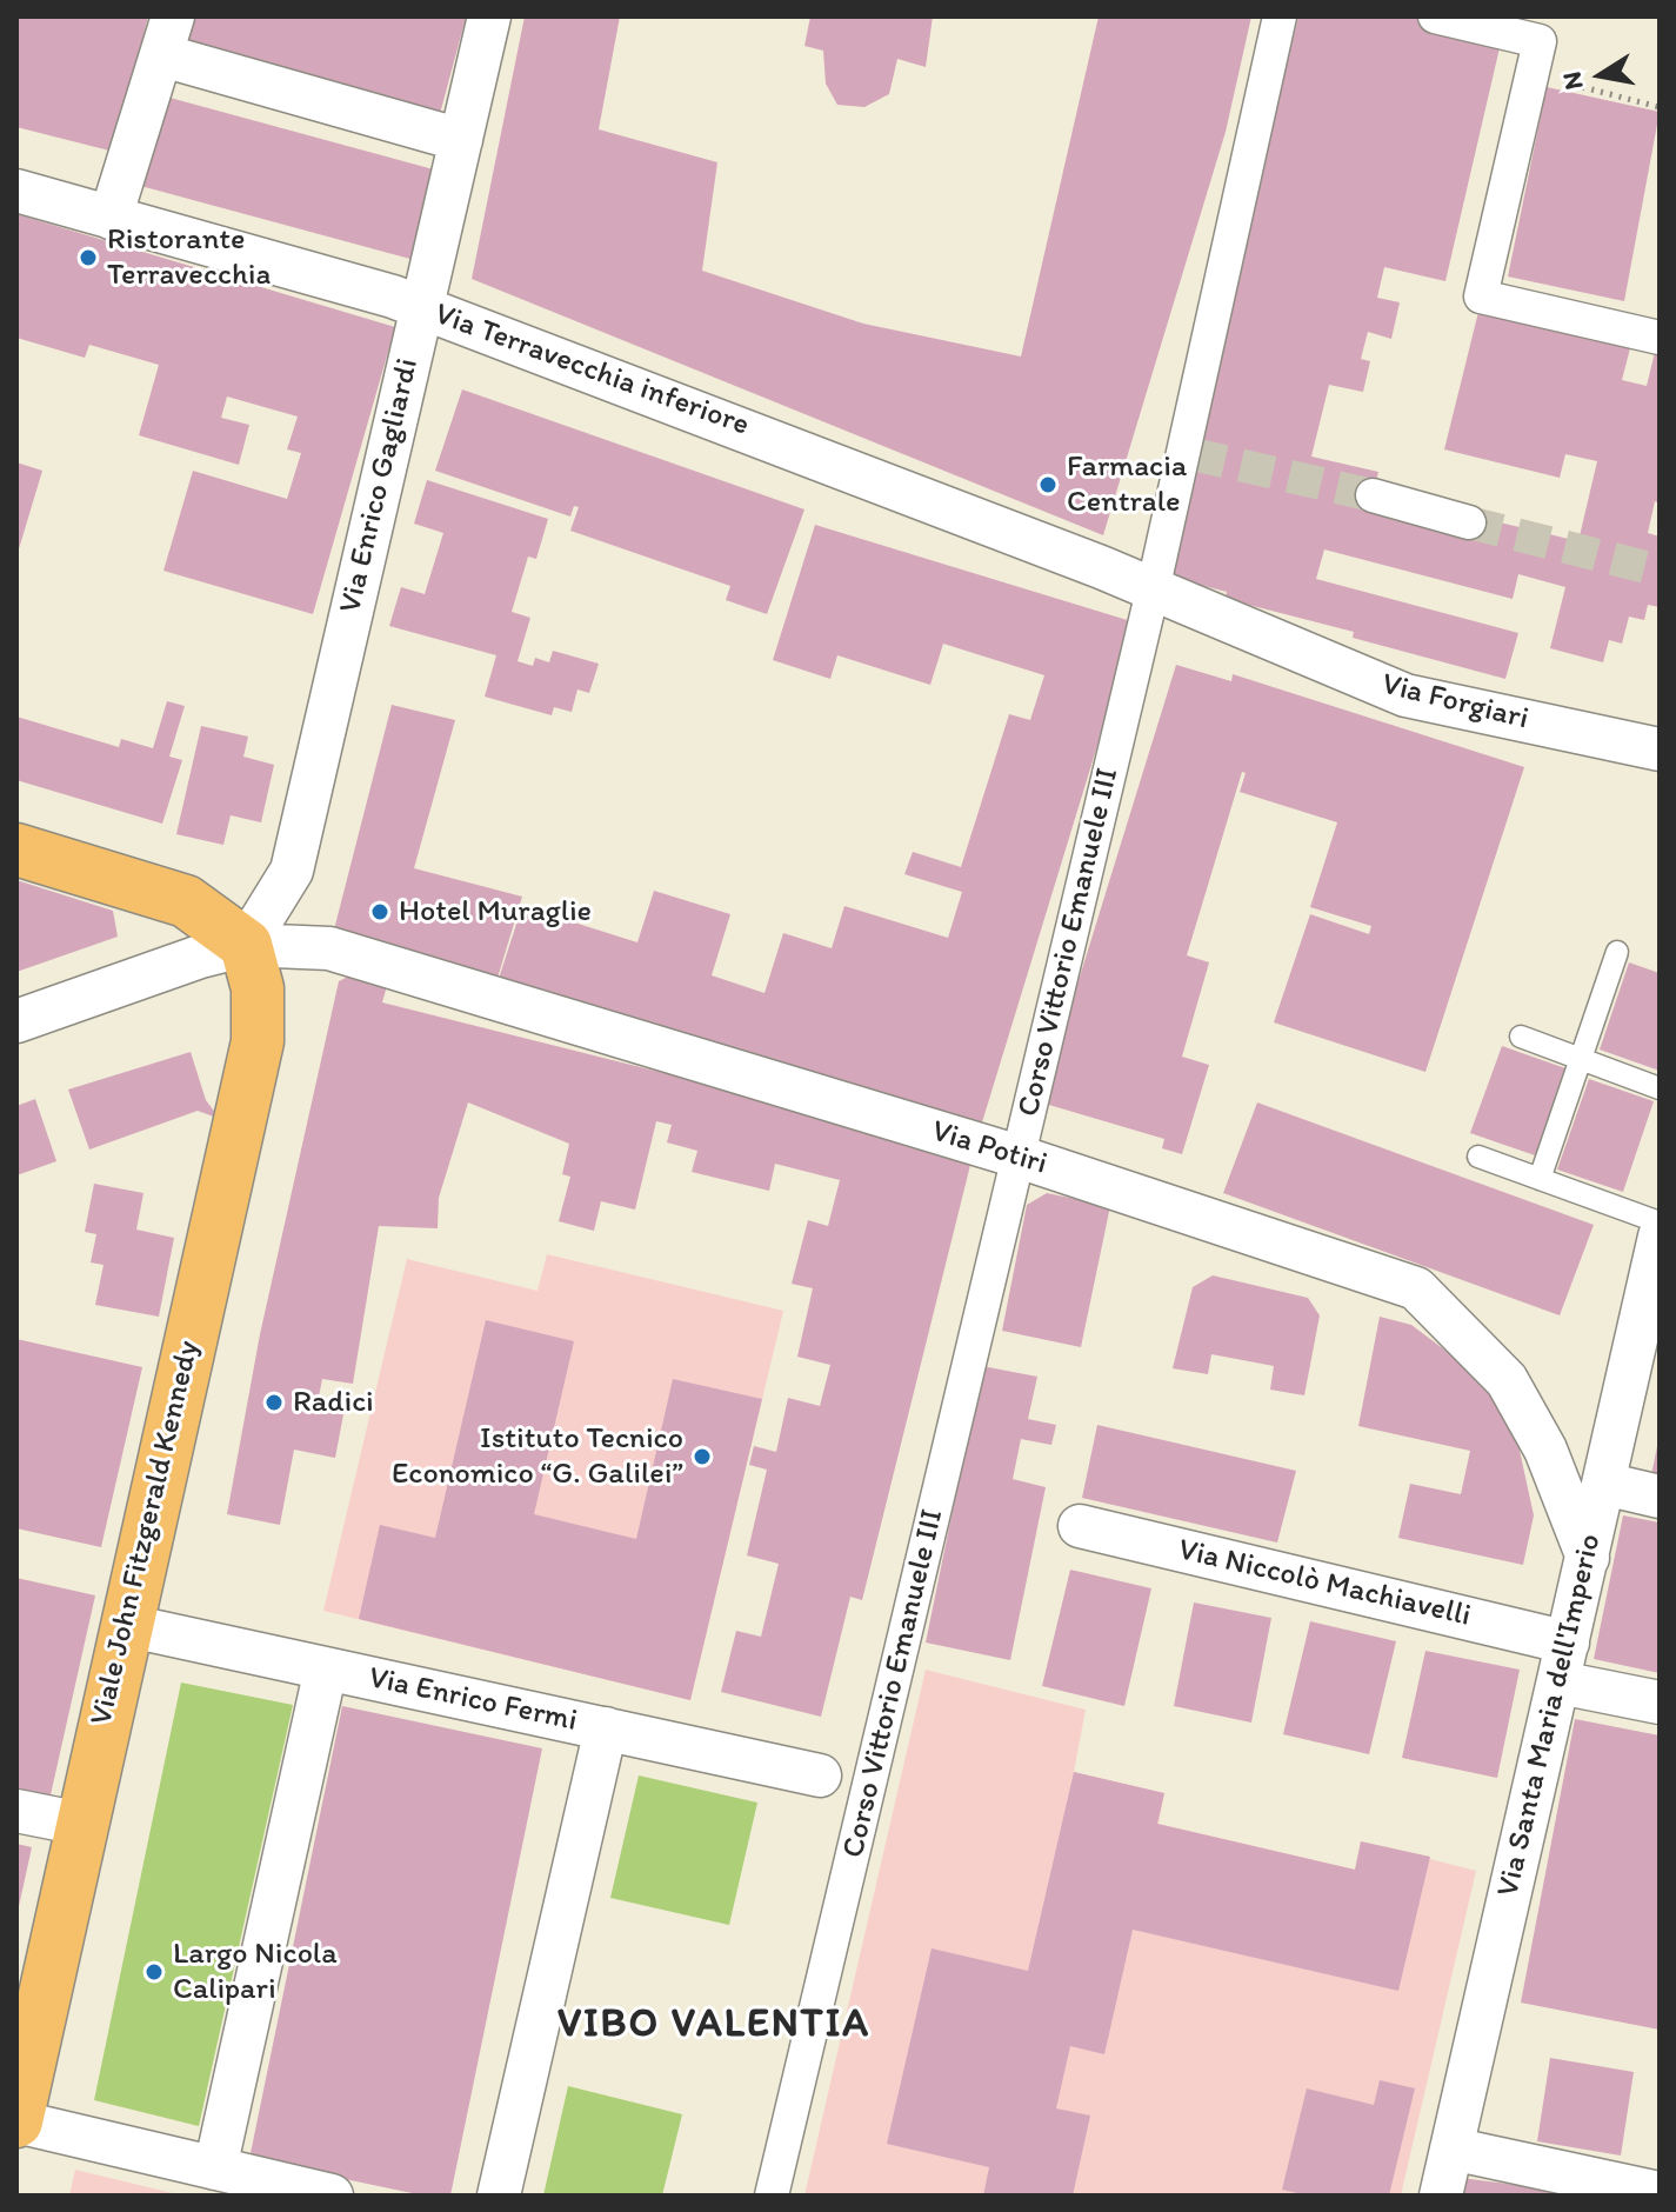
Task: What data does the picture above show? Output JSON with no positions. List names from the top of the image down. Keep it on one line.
{"streets":{"main road":["Viale John Fitzgerald Kennedy"],"street":["Via Terravecchia inferiore","Via Enrico Gagliardi","Via Forgiari","Corso Vittorio Emanuele III","Via Potiri","Via Niccolò Machiavelli","Via Enrico Fermi","Via Santa Maria dell'Imperio"]},"crossings":[["Via Terravecchia inferiore","Via Enrico Gagliardi"],["Via Terravecchia inferiore","Via Forgiari"],["Via Terravecchia inferiore","Corso Vittorio Emanuele III"],["Via Enrico Gagliardi","Via Potiri"],["Via Enrico Gagliardi","Viale John Fitzgerald Kennedy"],["Via Forgiari","Corso Vittorio Emanuele III"],["Corso Vittorio Emanuele III","Via Potiri"],["Via Potiri","Viale John Fitzgerald Kennedy"],["Via Potiri","Via Santa Maria dell'Imperio"],["Viale John Fitzgerald Kennedy","Via Enrico Fermi"],["Via Niccolò Machiavelli","Via Santa Maria dell'Imperio"]],"districts":["VIBO VALENTIA"],"places":["Ristorante Terravecchia","Farmacia Centrale","Hotel Muraglie","Radici","Istituto Tecnico Economico “G. Galilei”","Largo Nicola Calipari"],"north":"left"}
